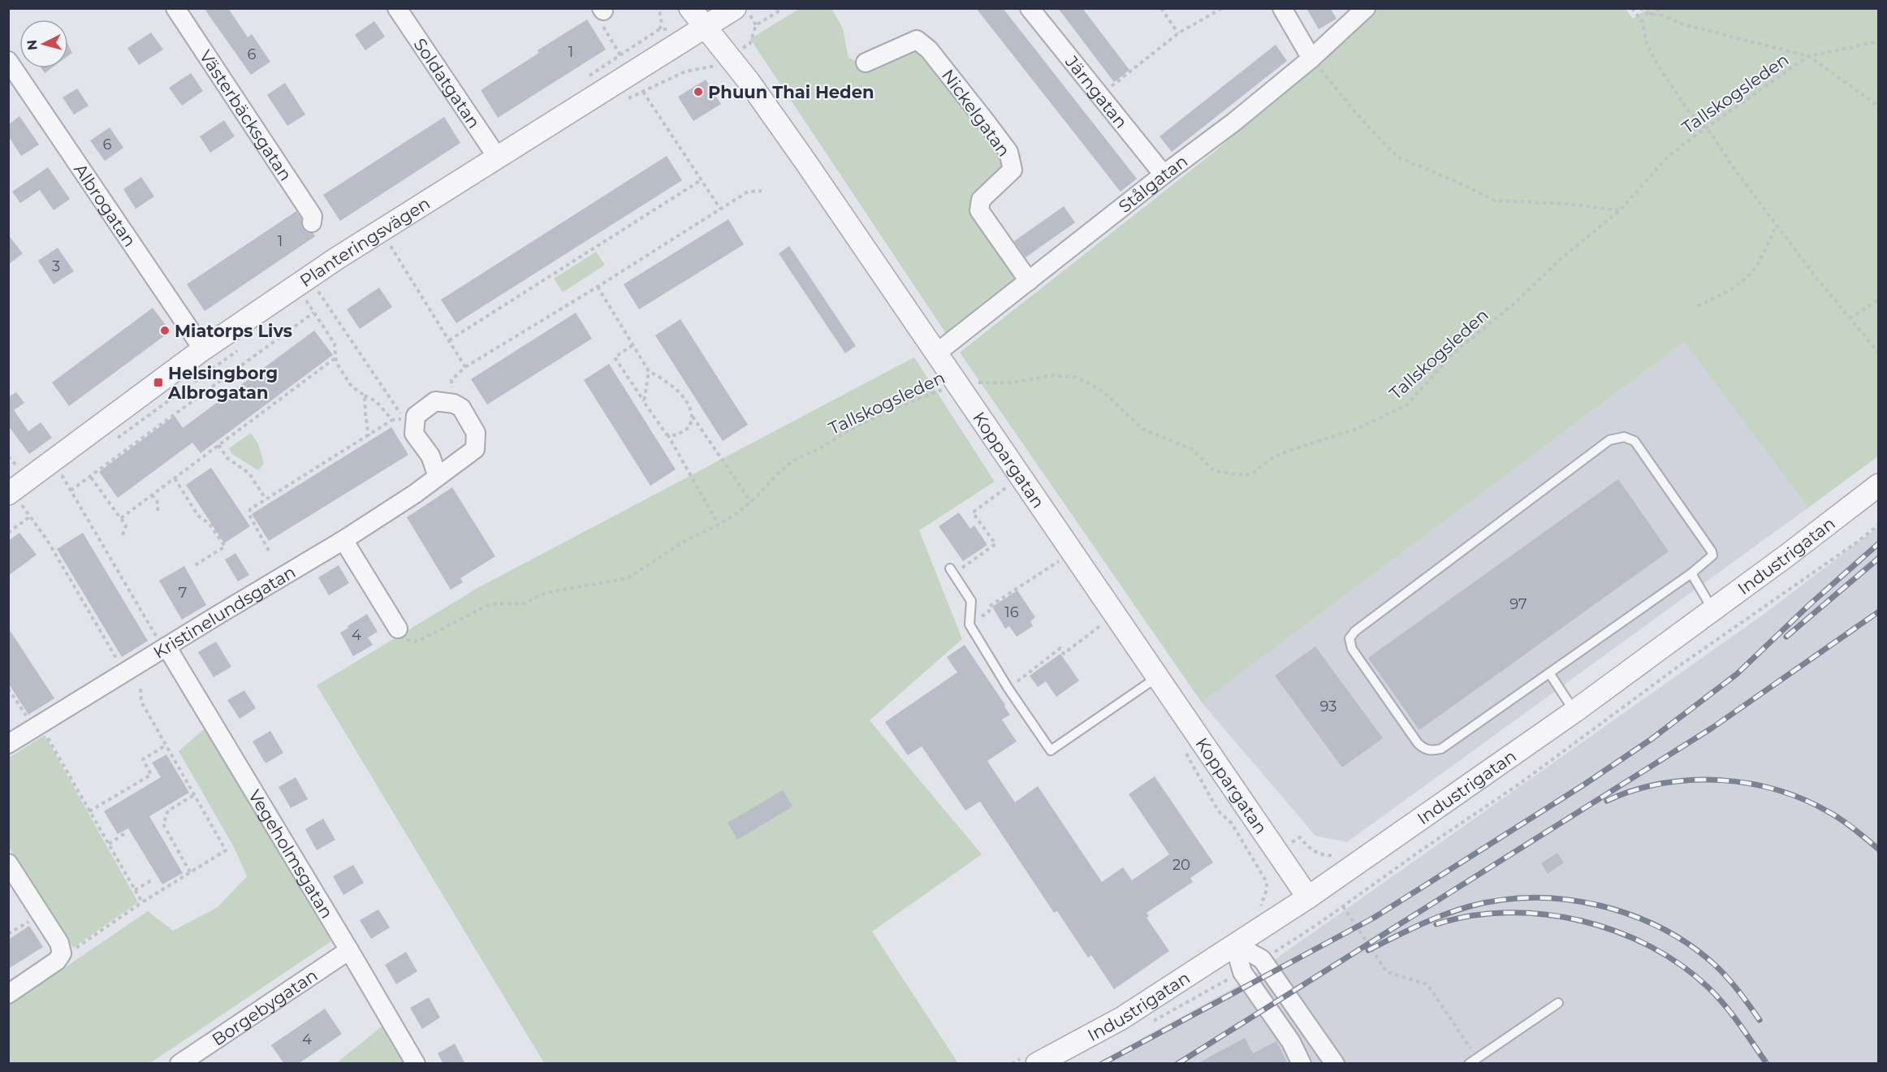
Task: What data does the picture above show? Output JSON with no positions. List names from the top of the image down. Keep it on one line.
{"streets":{"street":["Soldatgatan","Järngatan","Nickelgatan","Västerbäcksgatan","Stålgatan","Albrogatan","Planteringsvägen","Koppargatan","Industrigatan","Kristinelundsgatan","Vegeholmsgatan","Borgebygatan"],"path":["Tallskogsleden"]},"crossings":[["Soldatgatan","Planteringsvägen"],["Järngatan","Stålgatan"],["Tallskogsleden","Koppargatan"],["Nickelgatan","Stålgatan"],["Stålgatan","Koppargatan"],["Albrogatan","Planteringsvägen"],["Planteringsvägen","Koppargatan"],["Koppargatan","Industrigatan"],["Kristinelundsgatan","Vegeholmsgatan"],["Vegeholmsgatan","Borgebygatan"]],"places":{"other":["Phuun Thai Heden","Miatorps Livs"],"transit":["Helsingborg Albrogatan"]},"house_numbers":["1","6","6","1","3","7","97","16","4","93","20","4"],"north":"left"}
